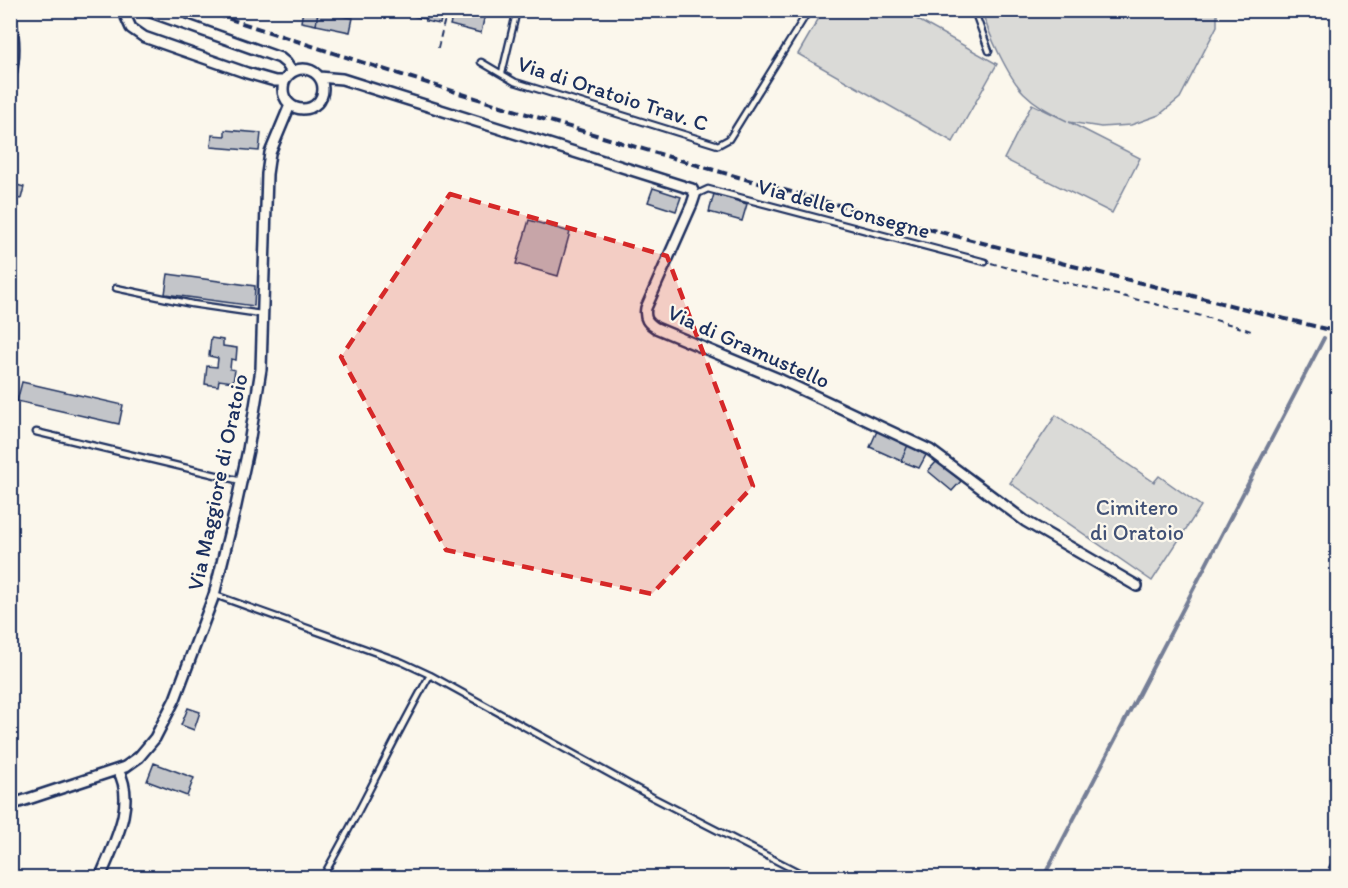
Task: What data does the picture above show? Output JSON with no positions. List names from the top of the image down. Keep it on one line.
{"streets":{"street":["Via di Gramustello","Via Maggiore di Oratoio"],"lane":["Via di Oratoio Trav. C","Via delle Consegne"]},"crossings":[["Via delle Consegne","Via di Gramustello"]],"parks":["Cimitero di Oratoio"]}
